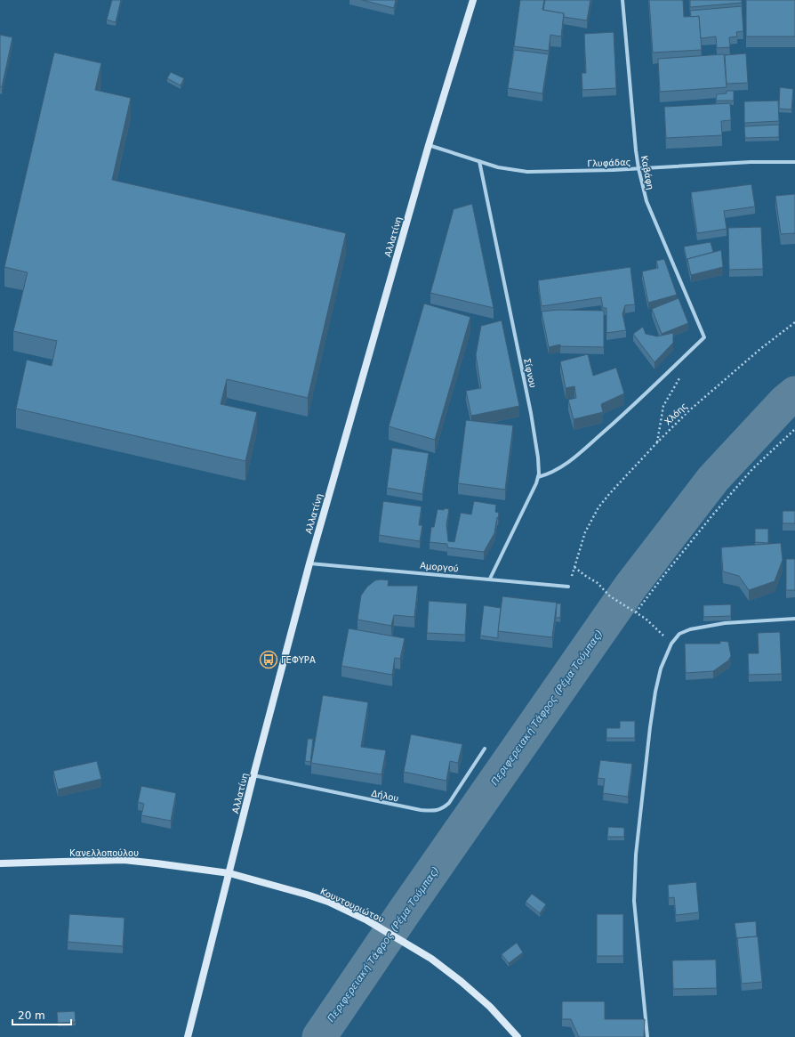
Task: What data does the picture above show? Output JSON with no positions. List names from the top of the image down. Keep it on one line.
{"streets":{"main road":["Αλλατίνη","Κανελλοπούλου","Κουντουριώτου"],"street":["Γλυφάδας","Καβάφη","Σίφνου","Αμοργού","Δήλου"],"path":["Χλόης"]},"crossings":[["Γλυφάδας","Καβάφη"],["Γλυφάδας","Αλλατίνη"],["Γλυφάδας","Σίφνου"],["Καβάφη","Σίφνου"],["Αλλατίνη","Αμοργού"],["Αλλατίνη","Δήλου"],["Αλλατίνη","Κανελλοπούλου"],["Αλλατίνη","Κουντουριώτου"],["Σίφνου","Αμοργού"],["Χλόης","Αμοργού"],["Κανελλοπούλου","Κουντουριώτου"]],"water":["Περιφερειακή Τάφρος (Ρέμα Τούμπας)"],"places":{"bus stop":["ΓΕΦΥΡΑ"]},"scale_bar":"20 m"}
